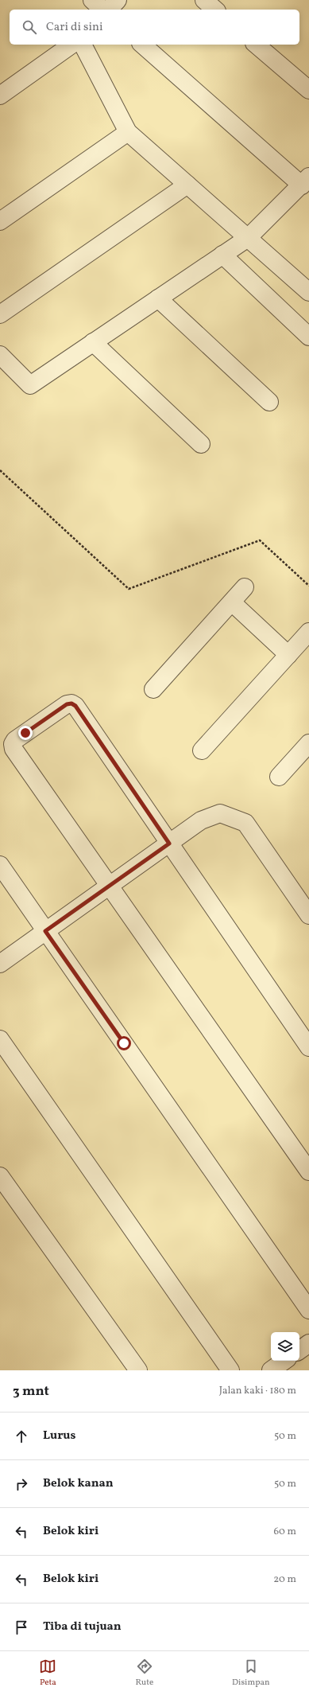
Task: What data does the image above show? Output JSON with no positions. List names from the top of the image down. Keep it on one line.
{"page":{"search":"Cari di sini","heading":["3 mnt","Jalan kaki · 180 m"],"list":[["Lurus","50 m"],["Belok kanan","50 m"],["Belok kiri","60 m"],["Belok kiri","20 m"],"Tiba di tujuan"],"nav":["Peta","Rute","Disimpan"]}}
